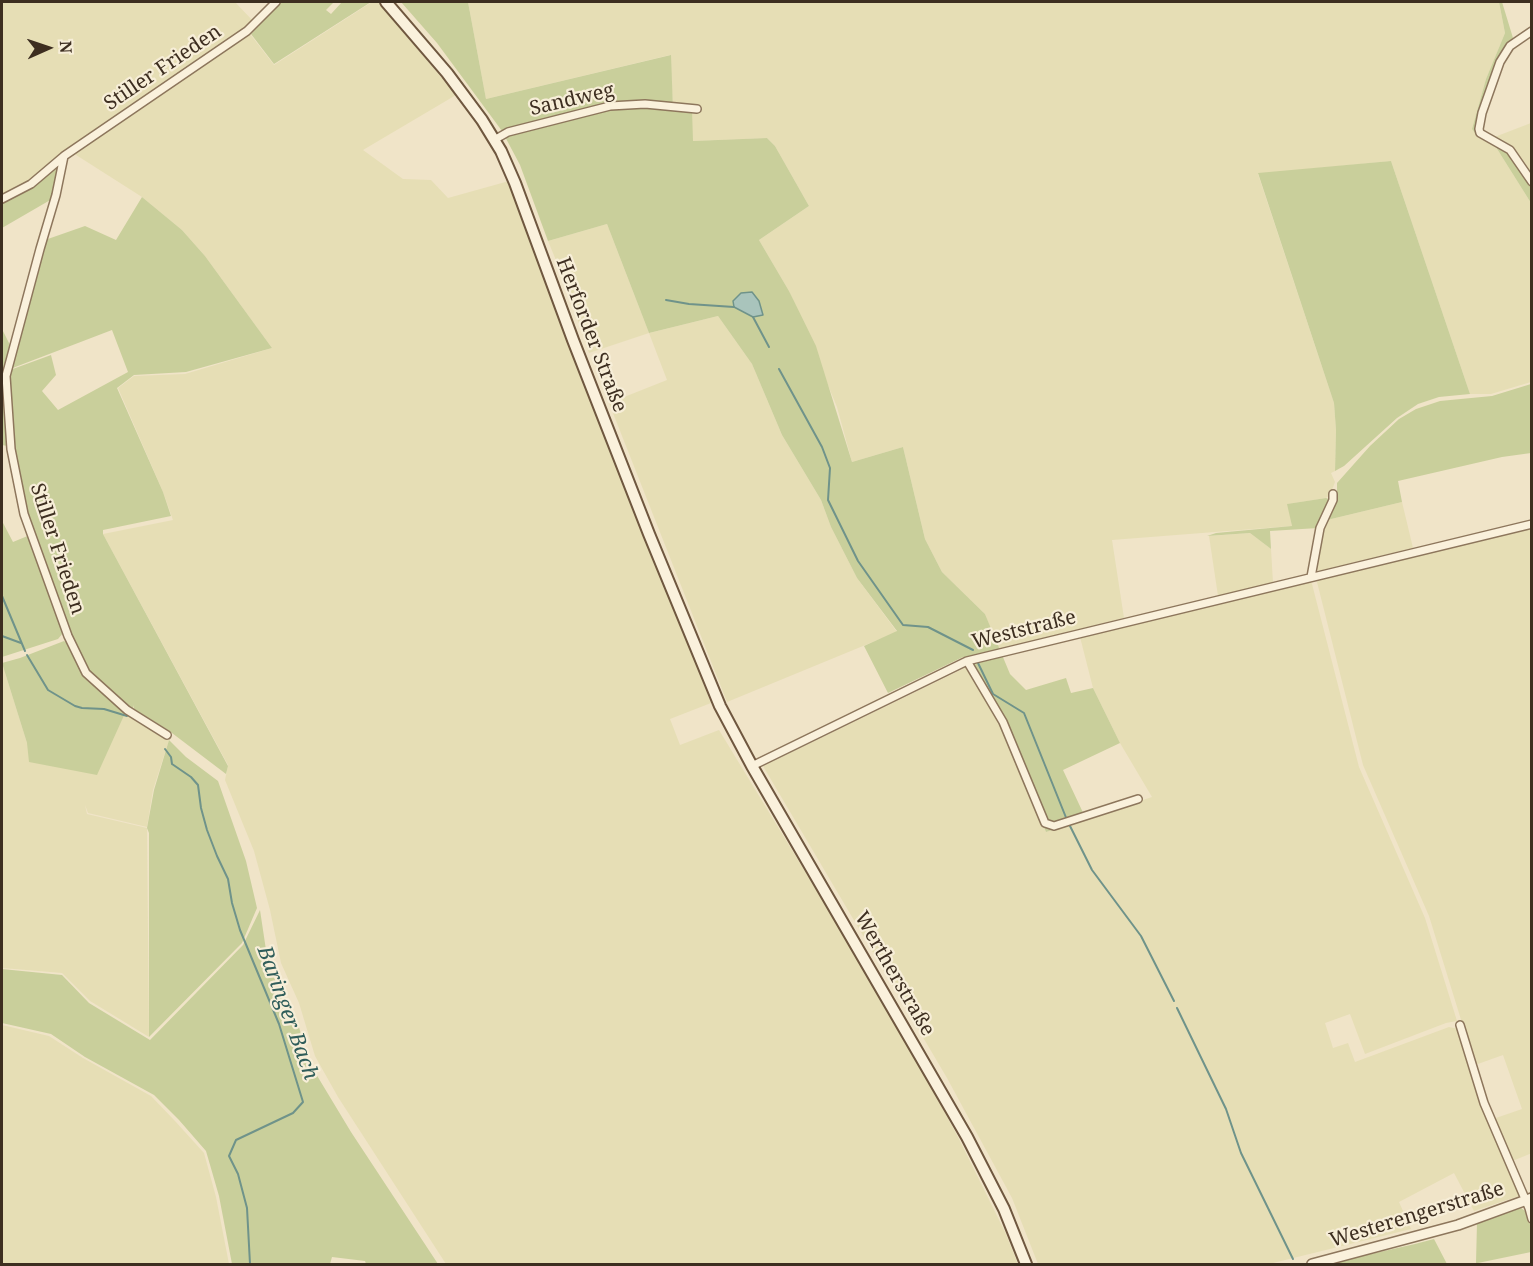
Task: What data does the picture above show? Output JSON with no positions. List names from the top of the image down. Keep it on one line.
{"streets":{"main road":["Herforder Straße","Wertherstraße"],"street":["Stiller Frieden","Sandweg","Weststraße","Westerengerstraße"]},"crossings":[["Sandweg","Herforder Straße"],["Herforder Straße","Wertherstraße"],["Weststraße","Wertherstraße"]],"water":["Baringer Bach"],"north":"right"}
